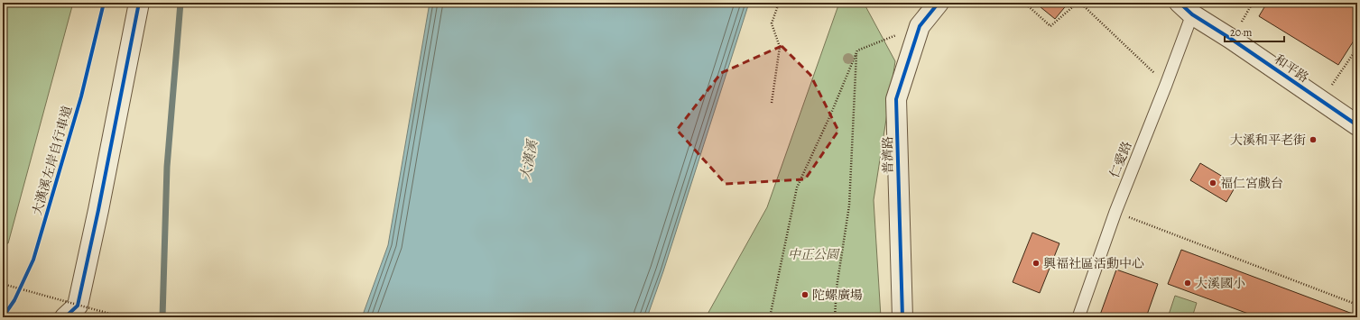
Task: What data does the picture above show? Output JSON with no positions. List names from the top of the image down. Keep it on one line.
{"streets":{"street":["和平路","普濟路"],"lane":["仁愛路"],"cycle path":["大漢溪左岸自行車道"]},"crossings":[["和平路","仁愛路"]],"water":["大漢溪"],"parks":["中正公園"],"places":["大溪和平老街","福仁宮戲台","興福社區活動中心","大溪國小","陀螺廣場"],"scale_bar":"20 m"}
